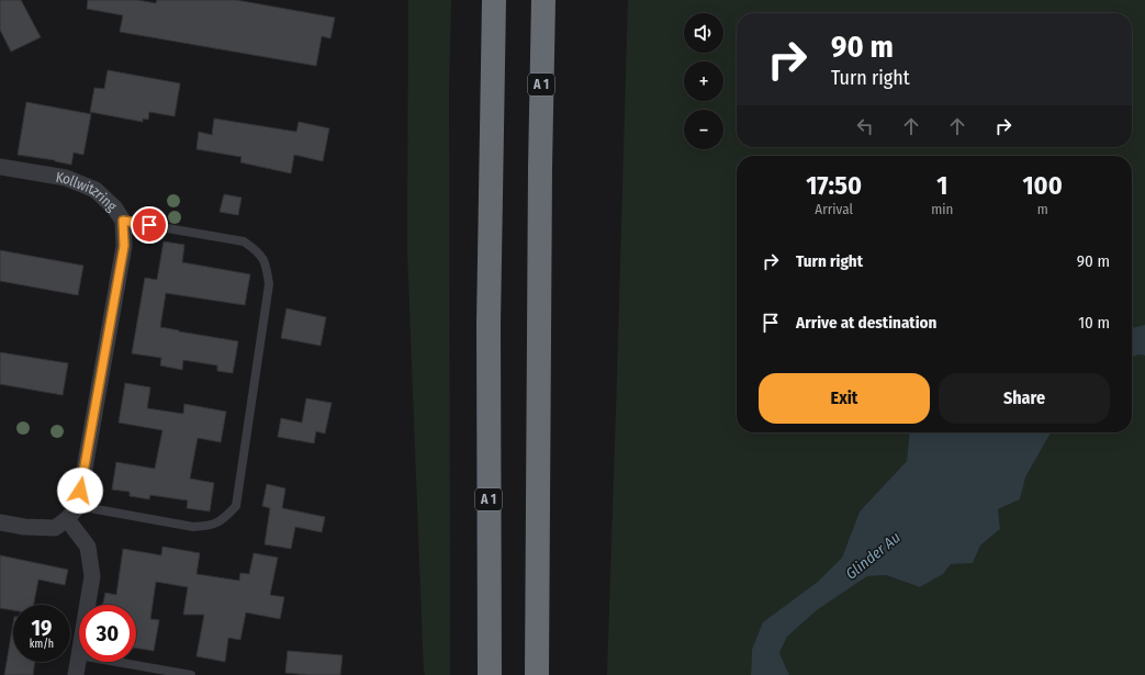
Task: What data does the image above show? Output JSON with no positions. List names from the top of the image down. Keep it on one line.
{"streets":{"highway":["A 1"],"street":["Kollwitzring"]},"water":["Glinder Au"],"page":{"map_buttons":["+","−"],"turn":["90 m","Turn right"],"eta":["17:50","Arrival","1","min","100","m"],"list":[{"name":"Turn right","value":"90 m"},{"name":"Arrive at destination","value":"10 m"}],"buttons":["Exit","Share"],"speed":"19 km/h","limit":"30"}}
